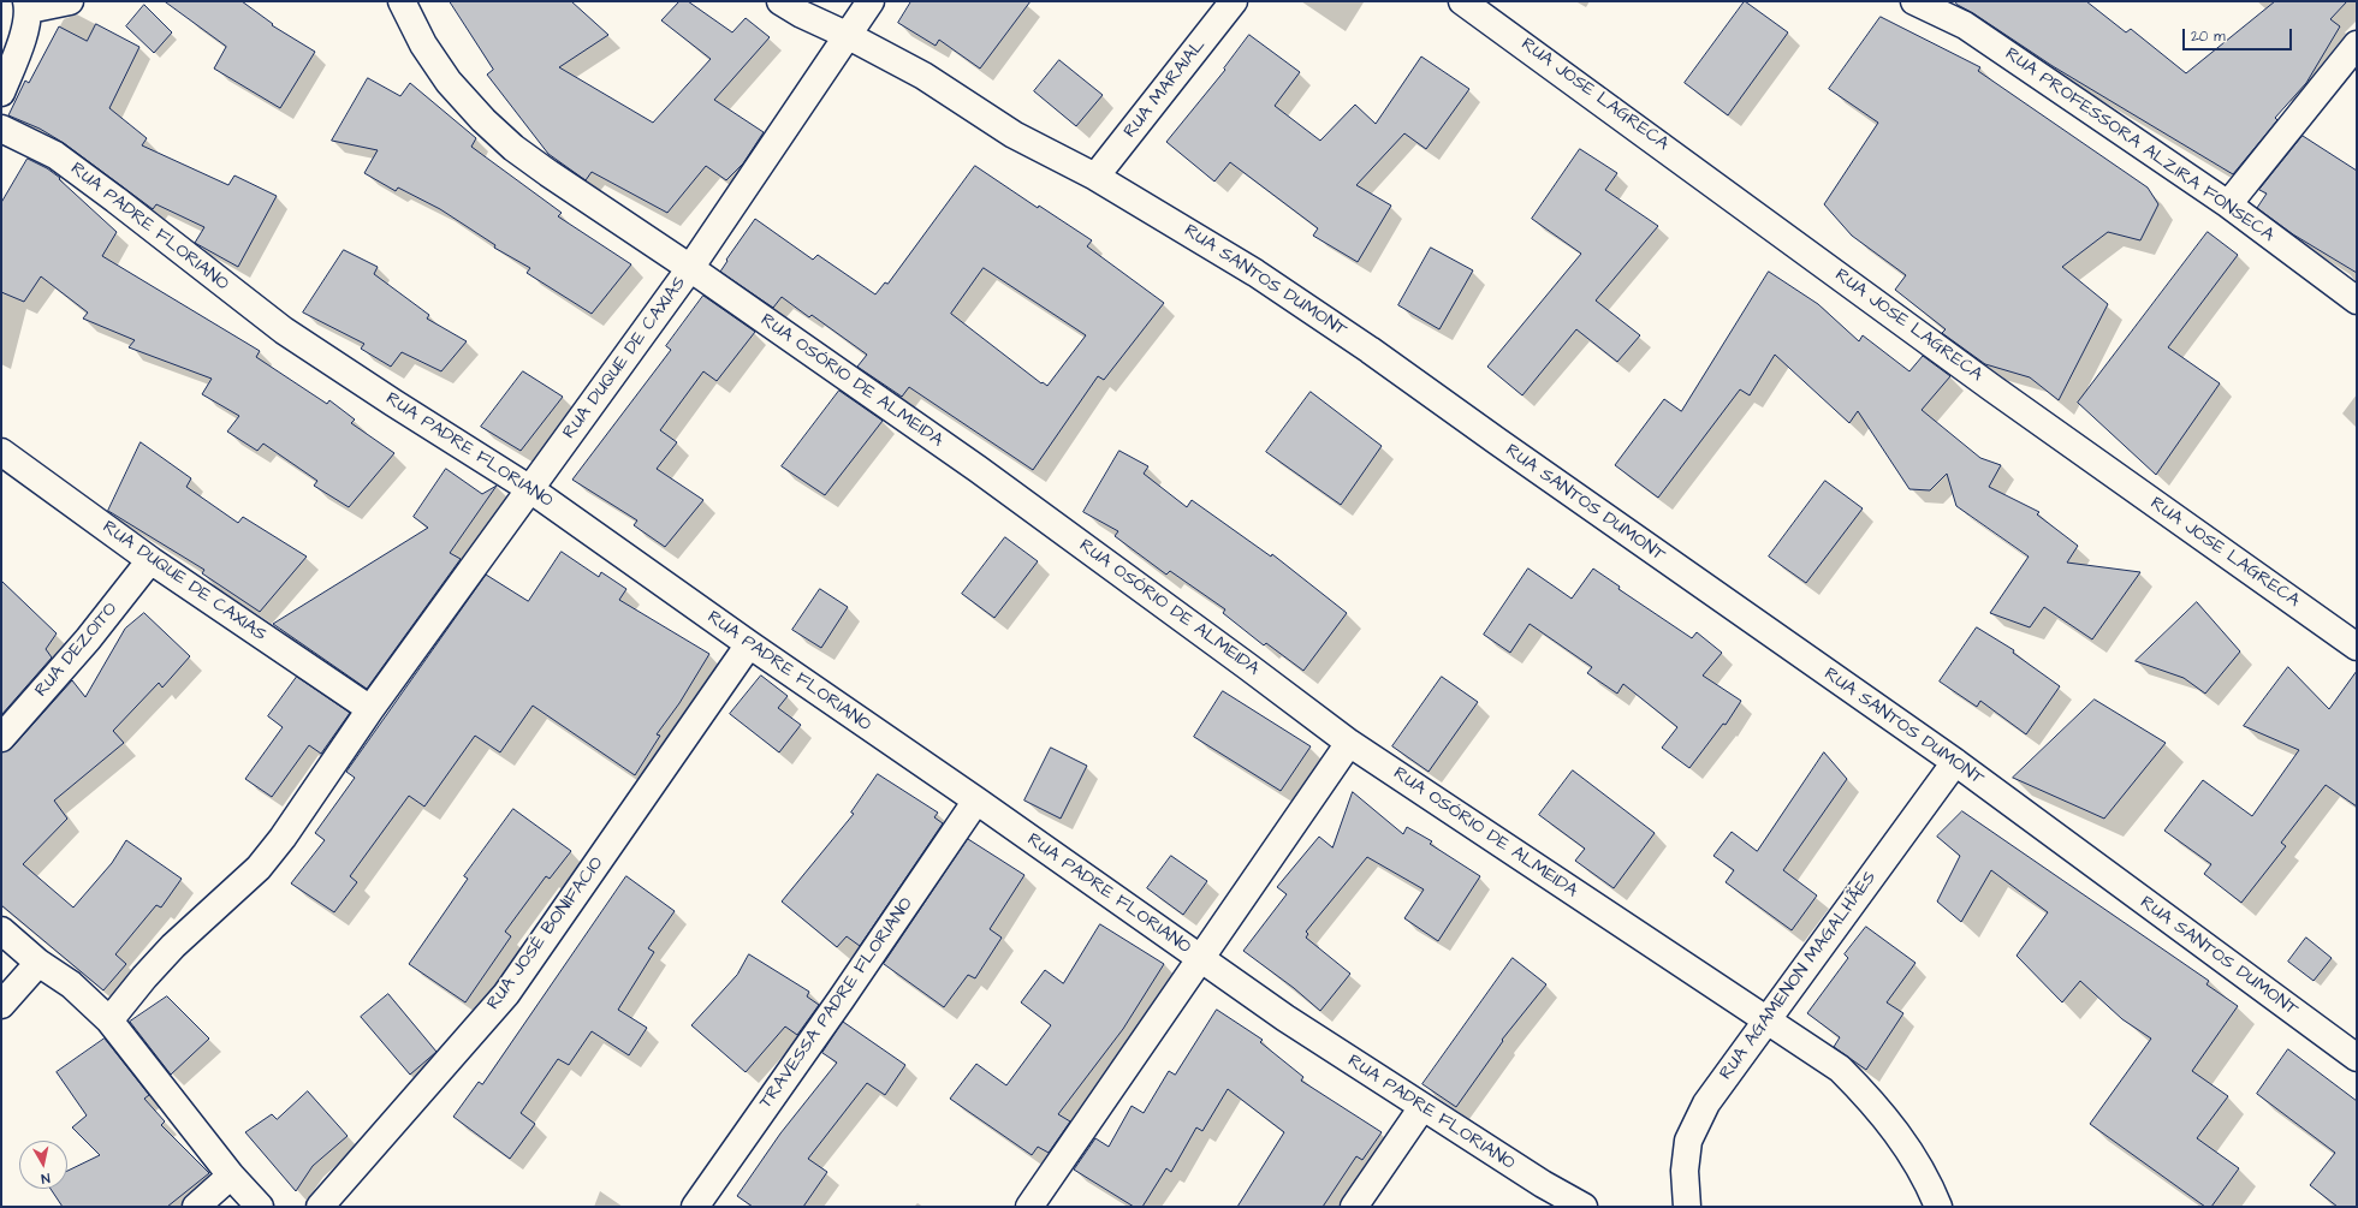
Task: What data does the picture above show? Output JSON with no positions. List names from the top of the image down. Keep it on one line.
{"streets":{"street":["RUA MARAIAL","RUA JOSE LAGRECA","RUA PROFESSORA ALZIRA FONSECA","RUA PADRE FLORIANO","RUA SANTOS DUMONT","RUA DUQUE DE CAXIAS","RUA OSÓRIO DE ALMEIDA","RUA DEZOITO","RUA JOSÉ BONIFACIO","RUA AGAMENON MAGALHÃES","TRAVESSA PADRE FLORIANO"]},"crossings":[["RUA MARAIAL","RUA SANTOS DUMONT"],["RUA PADRE FLORIANO","RUA DUQUE DE CAXIAS"],["RUA PADRE FLORIANO","RUA JOSÉ BONIFACIO"],["RUA PADRE FLORIANO","TRAVESSA PADRE FLORIANO"],["RUA SANTOS DUMONT","RUA DUQUE DE CAXIAS"],["RUA SANTOS DUMONT","RUA AGAMENON MAGALHÃES"],["RUA DUQUE DE CAXIAS","RUA OSÓRIO DE ALMEIDA"],["RUA DUQUE DE CAXIAS","RUA DEZOITO"],["RUA OSÓRIO DE ALMEIDA","RUA AGAMENON MAGALHÃES"]],"scale_bar":"20 m","north":"bottom"}
